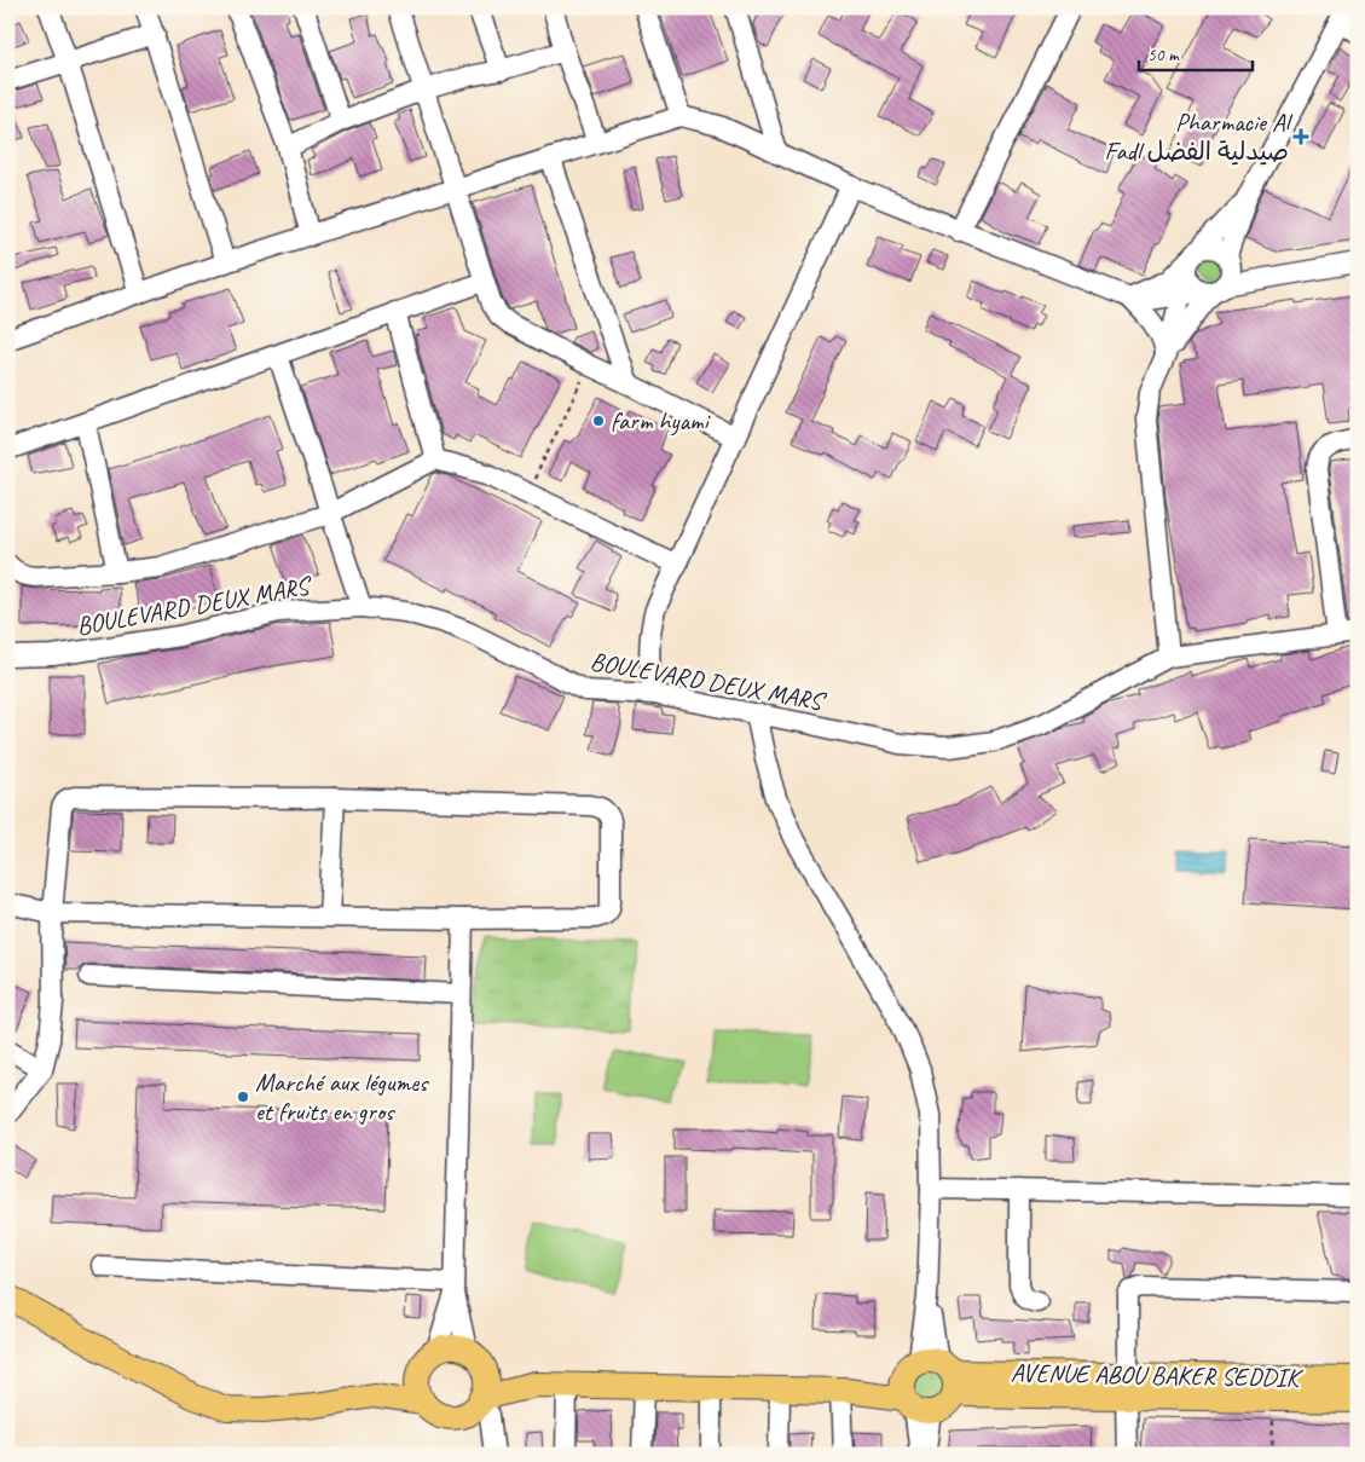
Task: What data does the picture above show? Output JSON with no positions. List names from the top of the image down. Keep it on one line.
{"streets":{"main road":["AVENUE ABOU BAKER SEDDIK"],"street":["BOULEVARD DEUX MARS"]},"places":{"health":["Pharmacie Al Fadl صيدلية الفضل"],"other":["farm hyami","Marché aux légumes et fruits en gros"]},"scale_bar":"50 m"}
